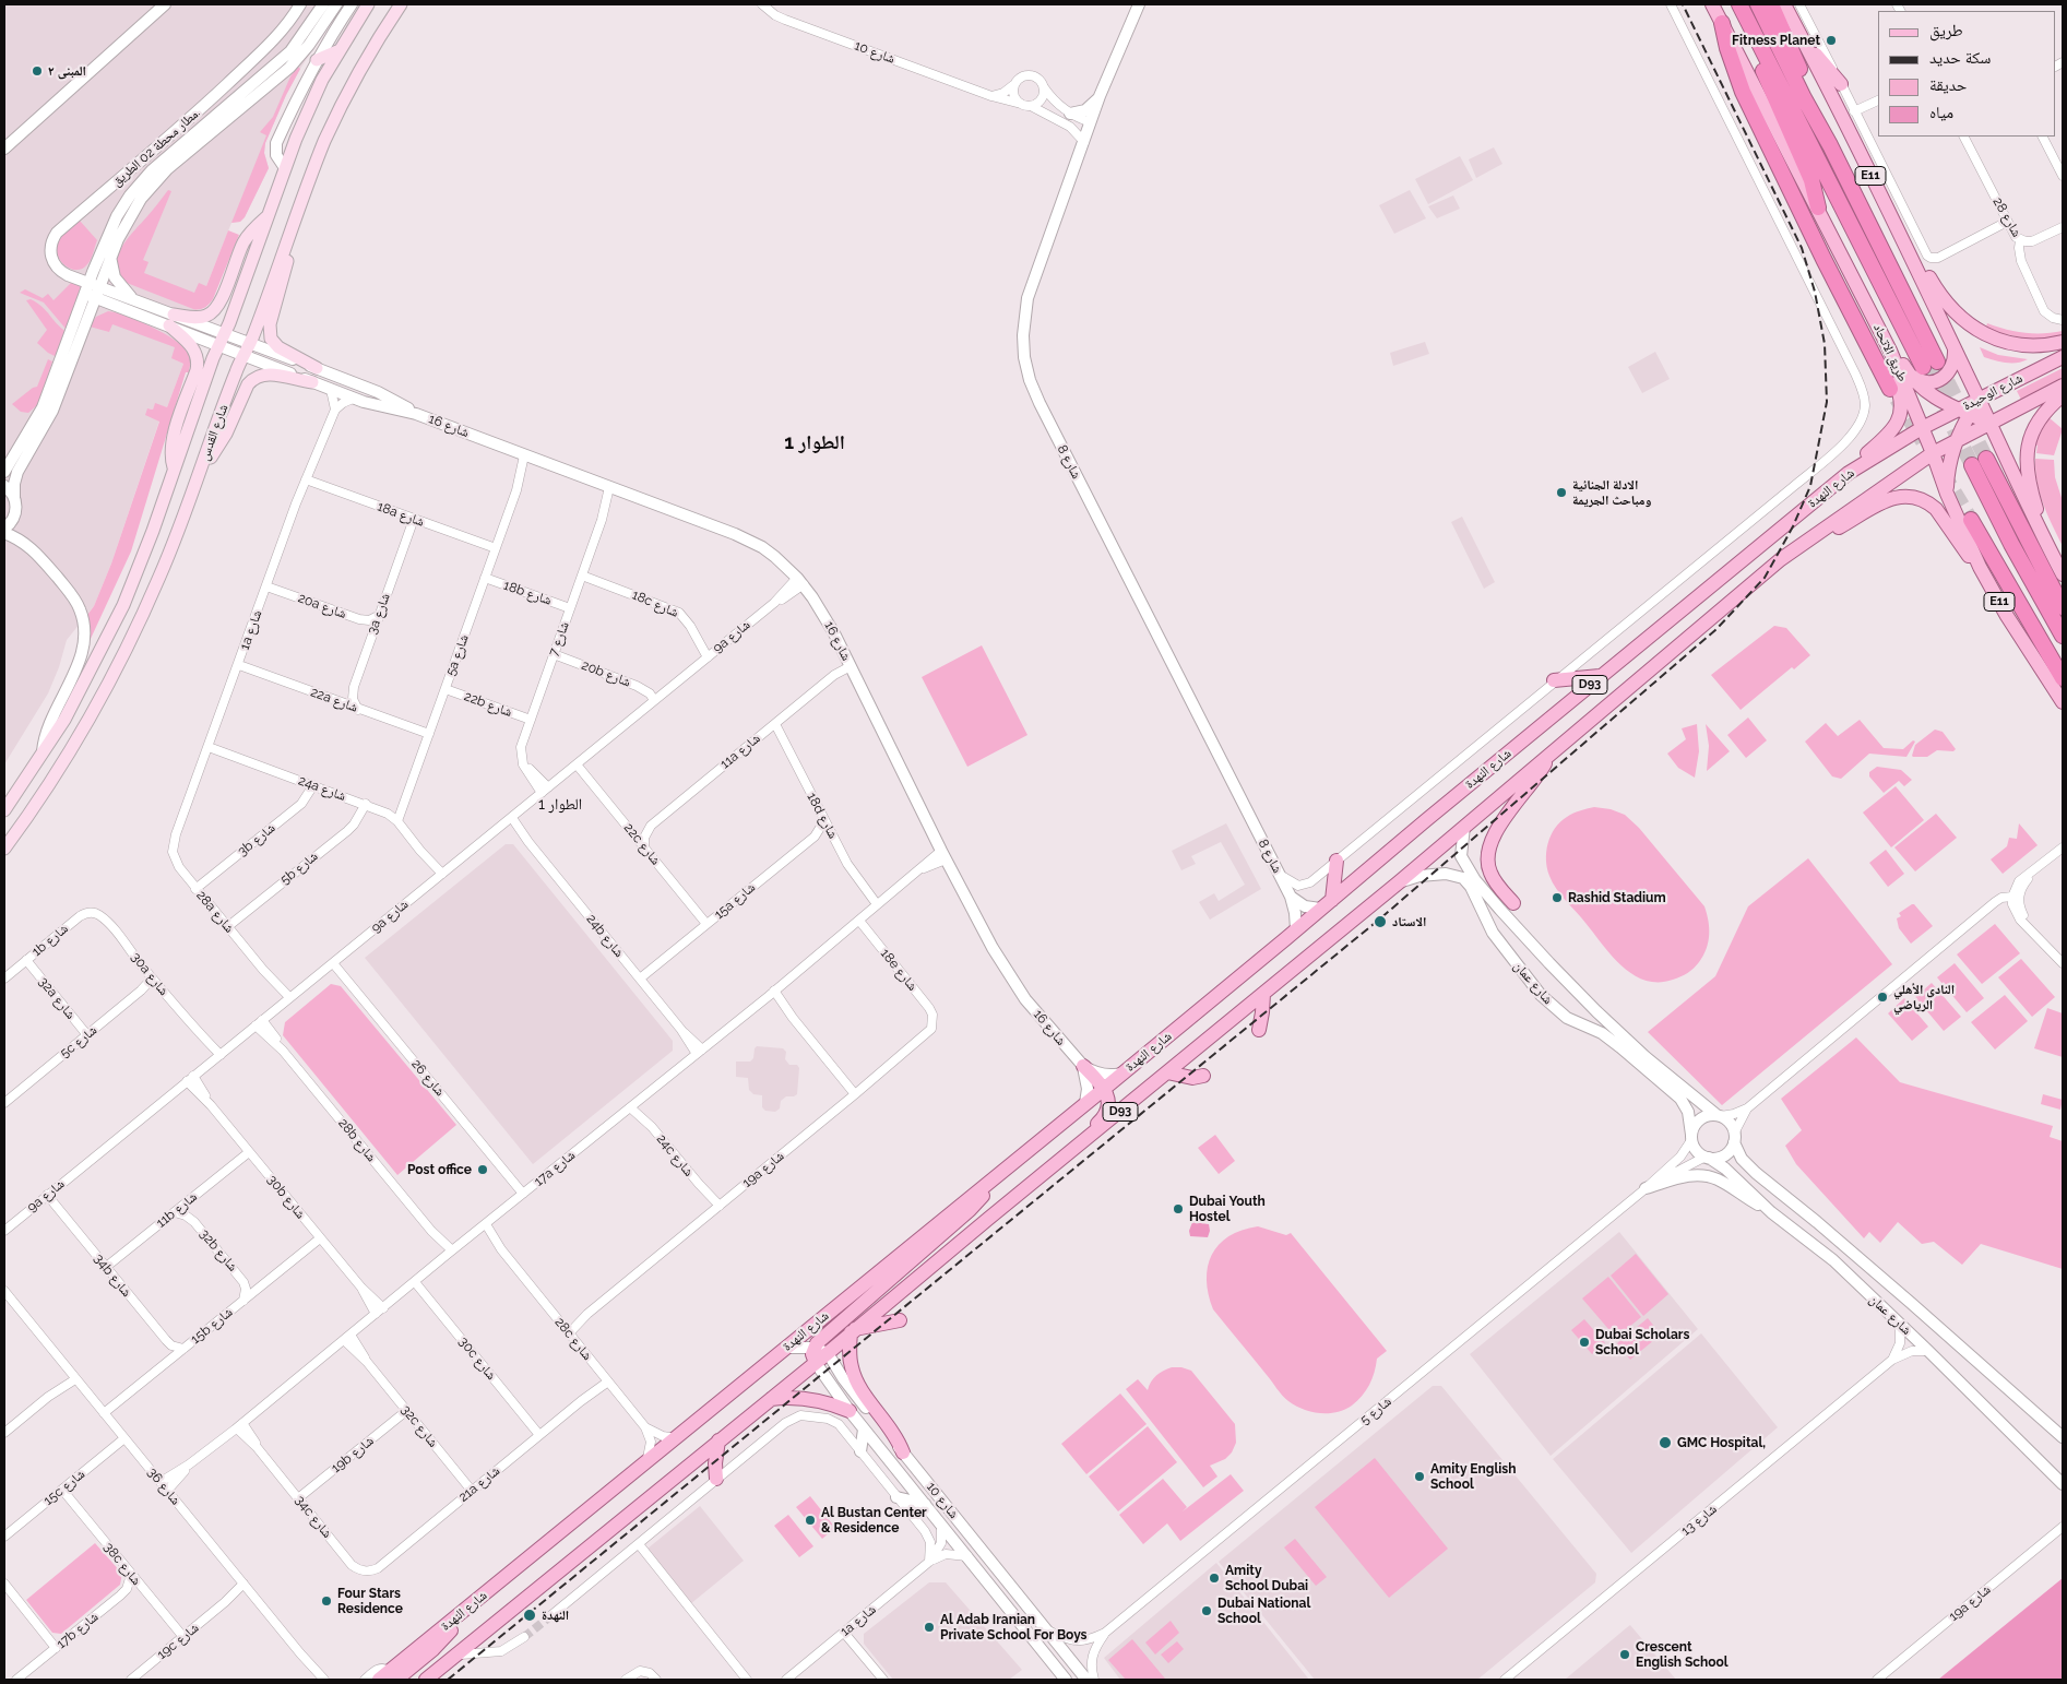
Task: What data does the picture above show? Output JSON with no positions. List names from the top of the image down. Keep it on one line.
{"streets":{"highway":["E11","طريق الاتحاد"],"main road":["شارع الوحيدة","شارع القدس","شارع النهدة","D93"],"street":["شارع 10","مطار محطة 02 الطريق.","شارع 28","شارع 16","شارع 8","18a شارع","18b شارع","18c شارع","20a شارع","3a شارع","1a شارع","9a شارع","شارع 7","5a شارع","20b شارع","22a شارع","22b شارع","11a شارع","24a شارع","18d شارع","3b شارع","22c شارع","5b شارع","15a شارع","28a شارع","24b شارع","1b شارع","18e شارع","30a شارع","شارع عمان","32a شارع","5c شارع","شارع 26","28b شارع","24c شارع","17a شارع","19a شارع","30b شارع","11b شارع","32b شارع","34b شارع","15b شارع","28c شارع","30c شارع","شارع 5","32c شارع","19b شارع","21a شارع","شارع 36","15c شارع","34c شارع","شارع 13","38c شارع","17b شارع","19c شارع"]},"crossings":[["شارع 10","شارع النهدة"],["شارع 10","1a شارع"],["شارع 10","شارع 5"],["مطار محطة 02 الطريق.","شارع 16"],["مطار محطة 02 الطريق.","شارع القدس"],["E11","شارع الوحيدة"],["طريق الاتحاد","شارع الوحيدة"],["طريق الاتحاد","شارع النهدة"],["شارع الوحيدة","شارع النهدة"],["شارع 16","شارع القدس"],["شارع 16","9a شارع"],["شارع 16","شارع 7"],["شارع 16","5a شارع"],["شارع 16","11a شارع"],["شارع 16","17a شارع"],["شارع 8","شارع النهدة"],["شارع النهدة","شارع عمان"],["شارع النهدة","28c شارع"],["18a شارع","3a شارع"],["18a شارع","1a شارع"],["18a شارع","5a شارع"],["18b شارع","شارع 7"],["18b شارع","5a شارع"],["18c شارع","9a شارع"],["18c شارع","شارع 7"],["20a شارع","3a شارع"],["20a شارع","1a شارع"],["3a شارع","22a شارع"],["1a شارع","22a شارع"],["1a شارع","24a شارع"],["1a شارع","28a شارع"],["9a شارع","شارع 7"],["9a شارع","20b شارع"],["9a شارع","24a شارع"],["9a شارع","22c شارع"],["9a شارع","28a شارع"],["9a شارع","24b شارع"],["9a شارع","30a شارع"],["9a شارع","شارع 26"],["9a شارع","28b شارع"],["9a شارع","30b شارع"],["9a شارع","34b شارع"],["شارع 7","20b شارع"],["شارع 7","22b شارع"],["5a شارع","22a شارع"],["5a شارع","22b شارع"],["5a شارع","24a شارع"],["11a شارع","18d شارع"],["11a شارع","22c شارع"],["24a شارع","3b شارع"],["24a شارع","5b شارع"],["18d شارع","15a شارع"],["18d شارع","17a شارع"],["3b شارع","28a شارع"],["22c شارع","15a شارع"],["5b شارع","28a شارع"],["15a شارع","24b شارع"],["24b شارع","17a شارع"],["1b شارع","30a شارع"],["1b شارع","32a شارع"],["18e شارع","17a شارع"],["18e شارع","19a شارع"],["30a شارع","5c شارع"],["شارع عمان","شارع 5"],["شارع عمان","شارع 13"],["32a شارع","5c شارع"],["شارع 26","17a شارع"],["28b شارع","17a شارع"],["24c شارع","17a شارع"],["24c شارع","19a شارع"],["17a شارع","30b شارع"],["17a شارع","28c شارع"],["17a شارع","30c شارع"],["17a شارع","32c شارع"],["17a شارع","شارع 36"],["17a شارع","34c شارع"],["19a شارع","28c شارع"],["30b شارع","11b شارع"],["30b شارع","15b شارع"],["11b شارع","32b شارع"],["11b شارع","34b شارع"],["32b شارع","15b شارع"],["34b شارع","15b شارع"],["15b شارع","شارع 36"],["28c شارع","21a شارع"],["30c شارع","21a شارع"],["32c شارع","19b شارع"],["32c شارع","21a شارع"],["19b شارع","34c شارع"],["21a شارع","34c شارع"],["شارع 36","15c شارع"],["شارع 36","19c شارع"],["15c شارع","38c شارع"],["38c شارع","17b شارع"],["38c شارع","19c شارع"]],"districts":["الطوار 1","الطوار 1"],"places":["Fitness Planet","المبنى ٢","الادلة الجنائية ومباحث الجريمة","Rashid Stadium","الاستاد","النادي الأهلي الرياضي","Post office","Dubai Youth Hostel","Dubai Scholars School","GMC Hospital,","Amity English School","Al Bustan Center & Residence","Amity School Dubai","Four Stars Residence","Dubai National School","النهدة","Al Adab Iranian Private School For Boys","Crescent English School"],"legend":["طريق","سكة حديد","حديقة","مياه"]}
